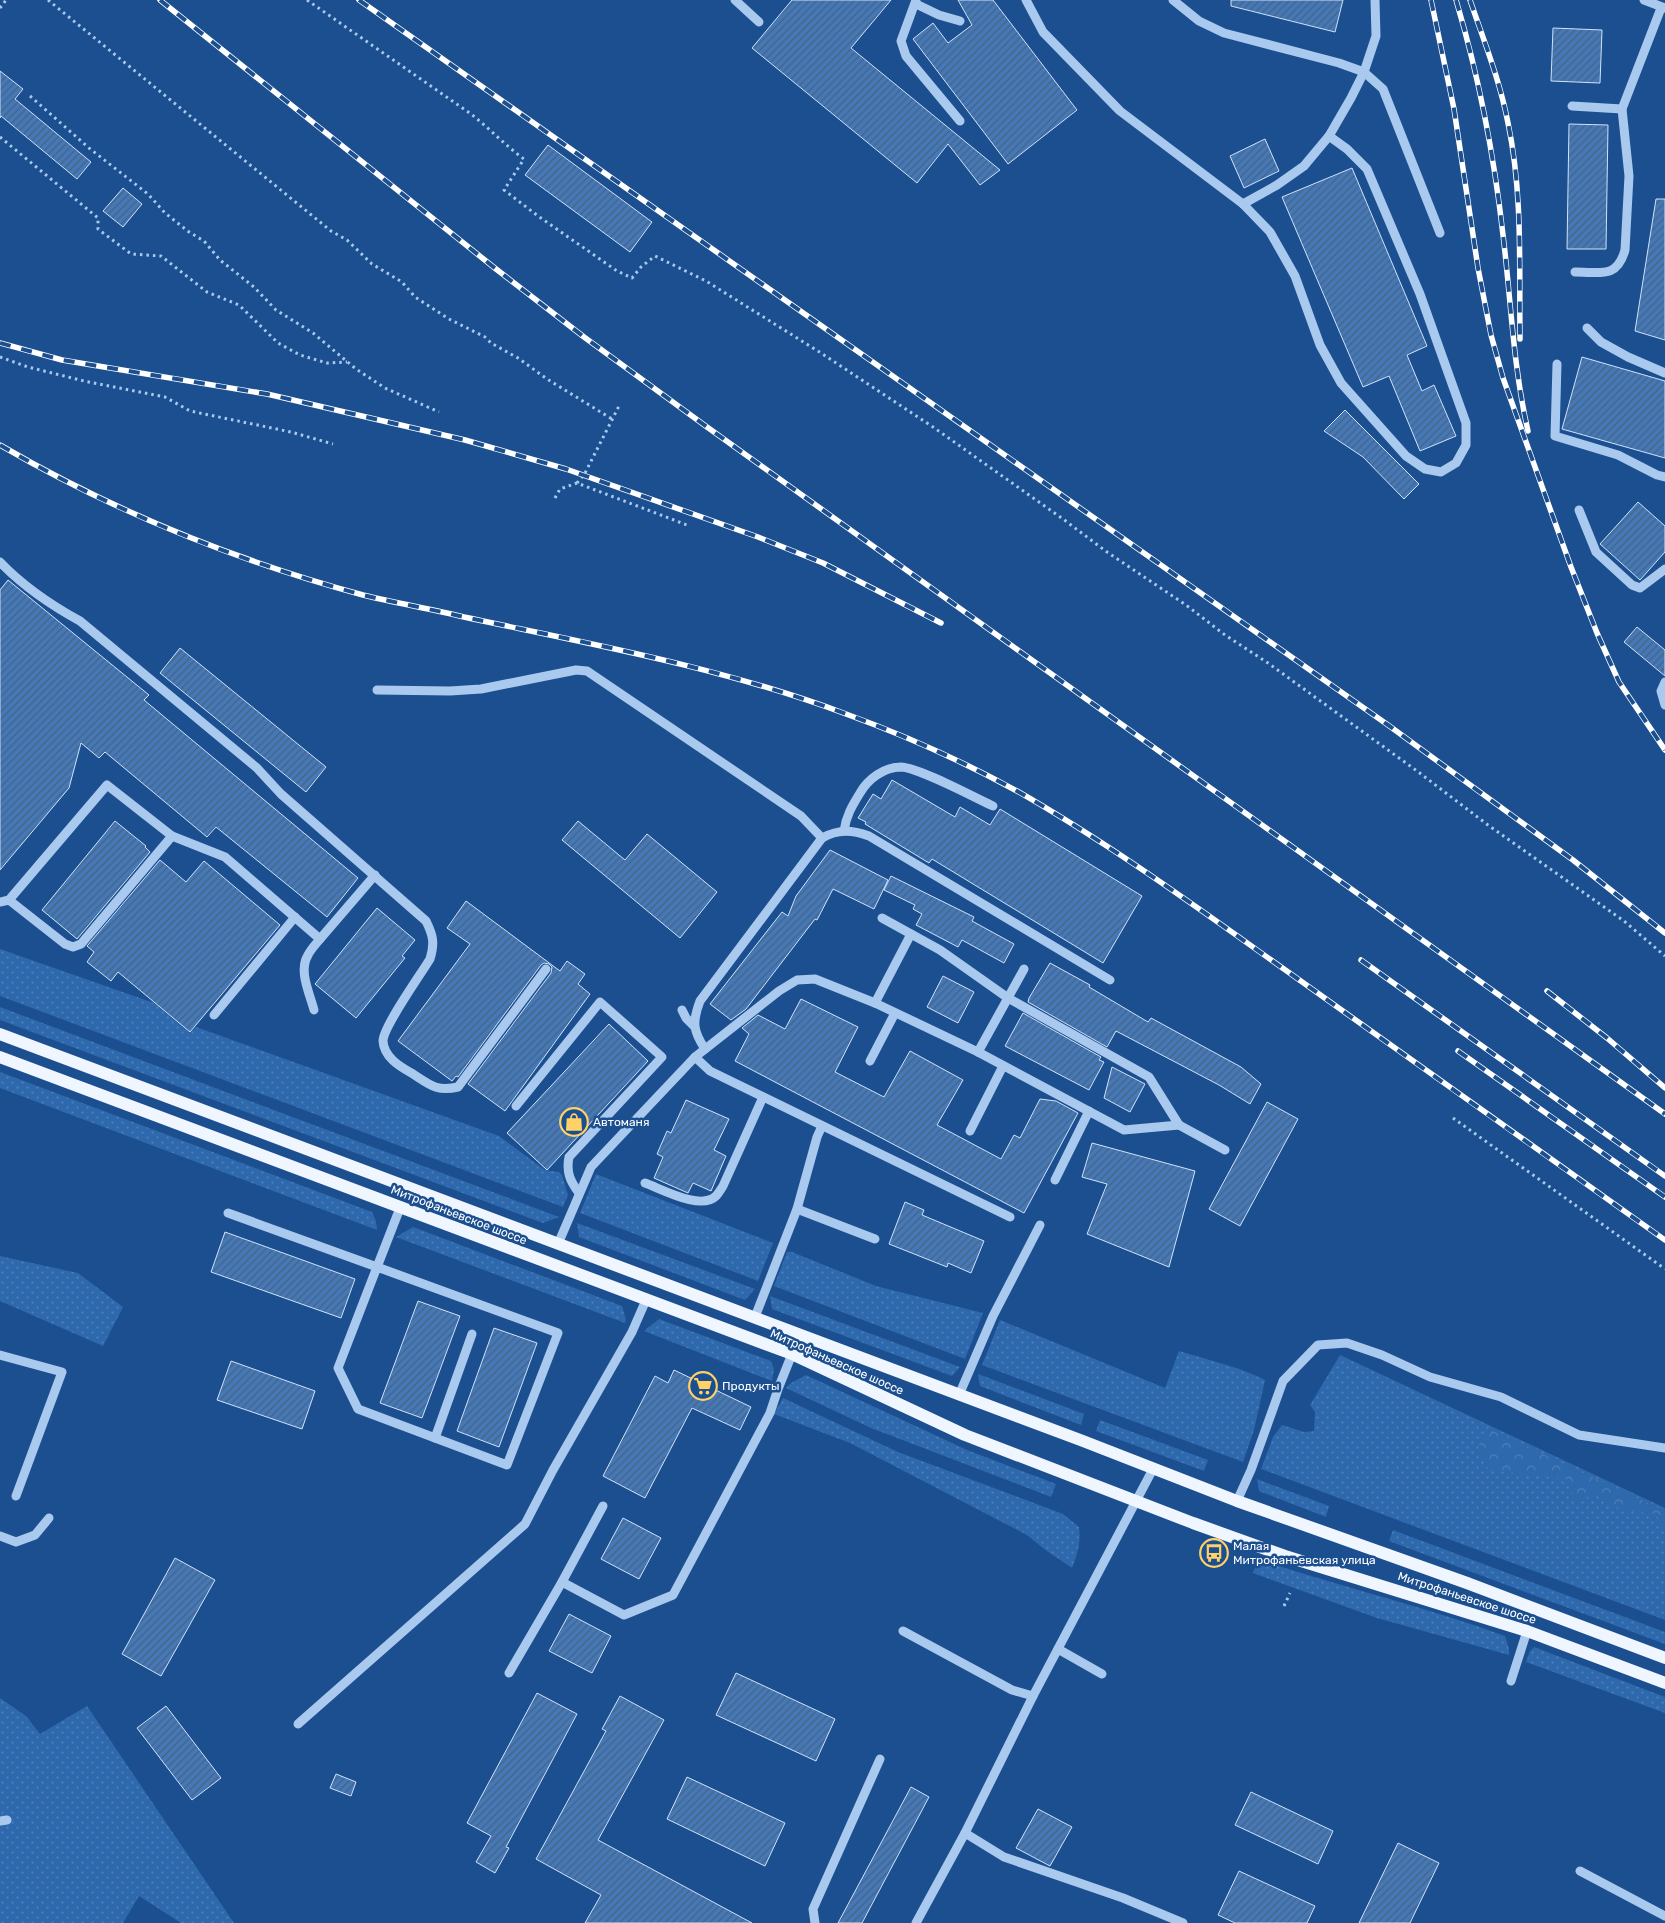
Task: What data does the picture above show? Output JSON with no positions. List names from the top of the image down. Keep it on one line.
{"streets":{"main road":["Митрофаньевское шоссе"]},"places":{"shop":["Автоманя"],"supermarket":["Продукты"],"bus stop":["Малая Митрофаньевская улица"]}}
